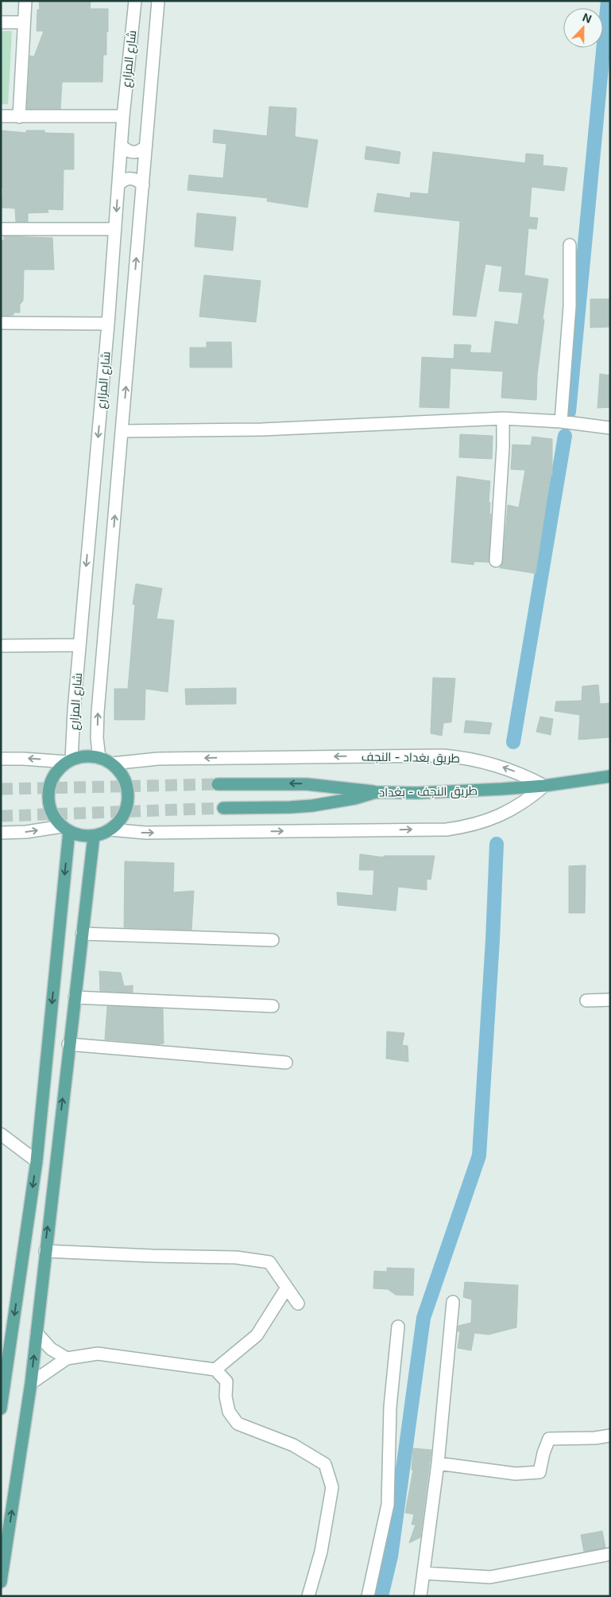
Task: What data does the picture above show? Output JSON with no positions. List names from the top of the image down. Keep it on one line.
{"streets":{"main road":["طريق النجف - بغداد"],"street":["شارع المزارع","طريق بغداد - النجف"]},"crossings":[["شارع المزارع","طريق بغداد - النجف"],["طريق بغداد - النجف","طريق النجف - بغداد"]],"north":"top"}
